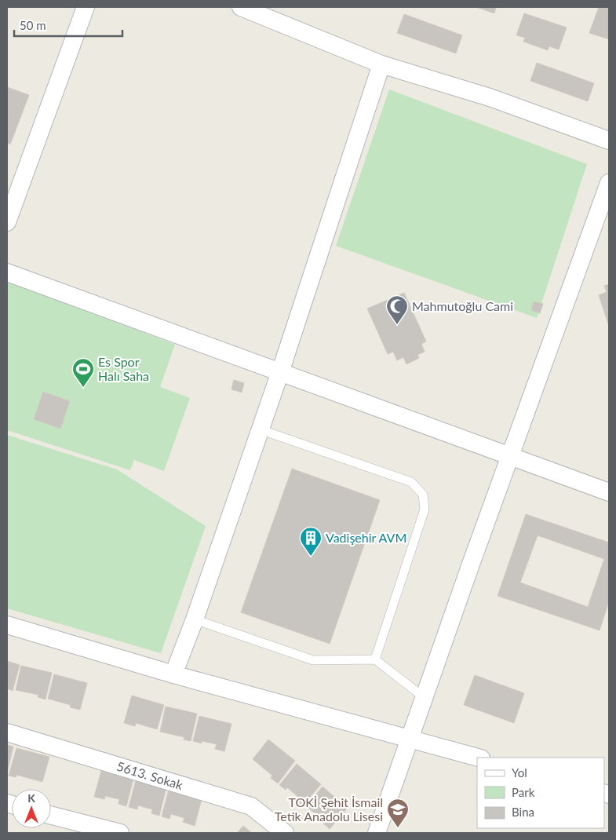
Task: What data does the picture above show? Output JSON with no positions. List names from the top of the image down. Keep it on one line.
{"streets":{"street":["5613. Sokak"]},"places":{"mosque":["Mahmutoğlu Cami"],"sports":["Es Spor Halı Saha"],"building":["Vadişehir AVM"],"school or university":["TOKİ Şehit İsmail Tetik Anadolu Lisesi"]},"legend":["Yol","Park","Bina"],"scale_bar":"50 m","north":"top"}
